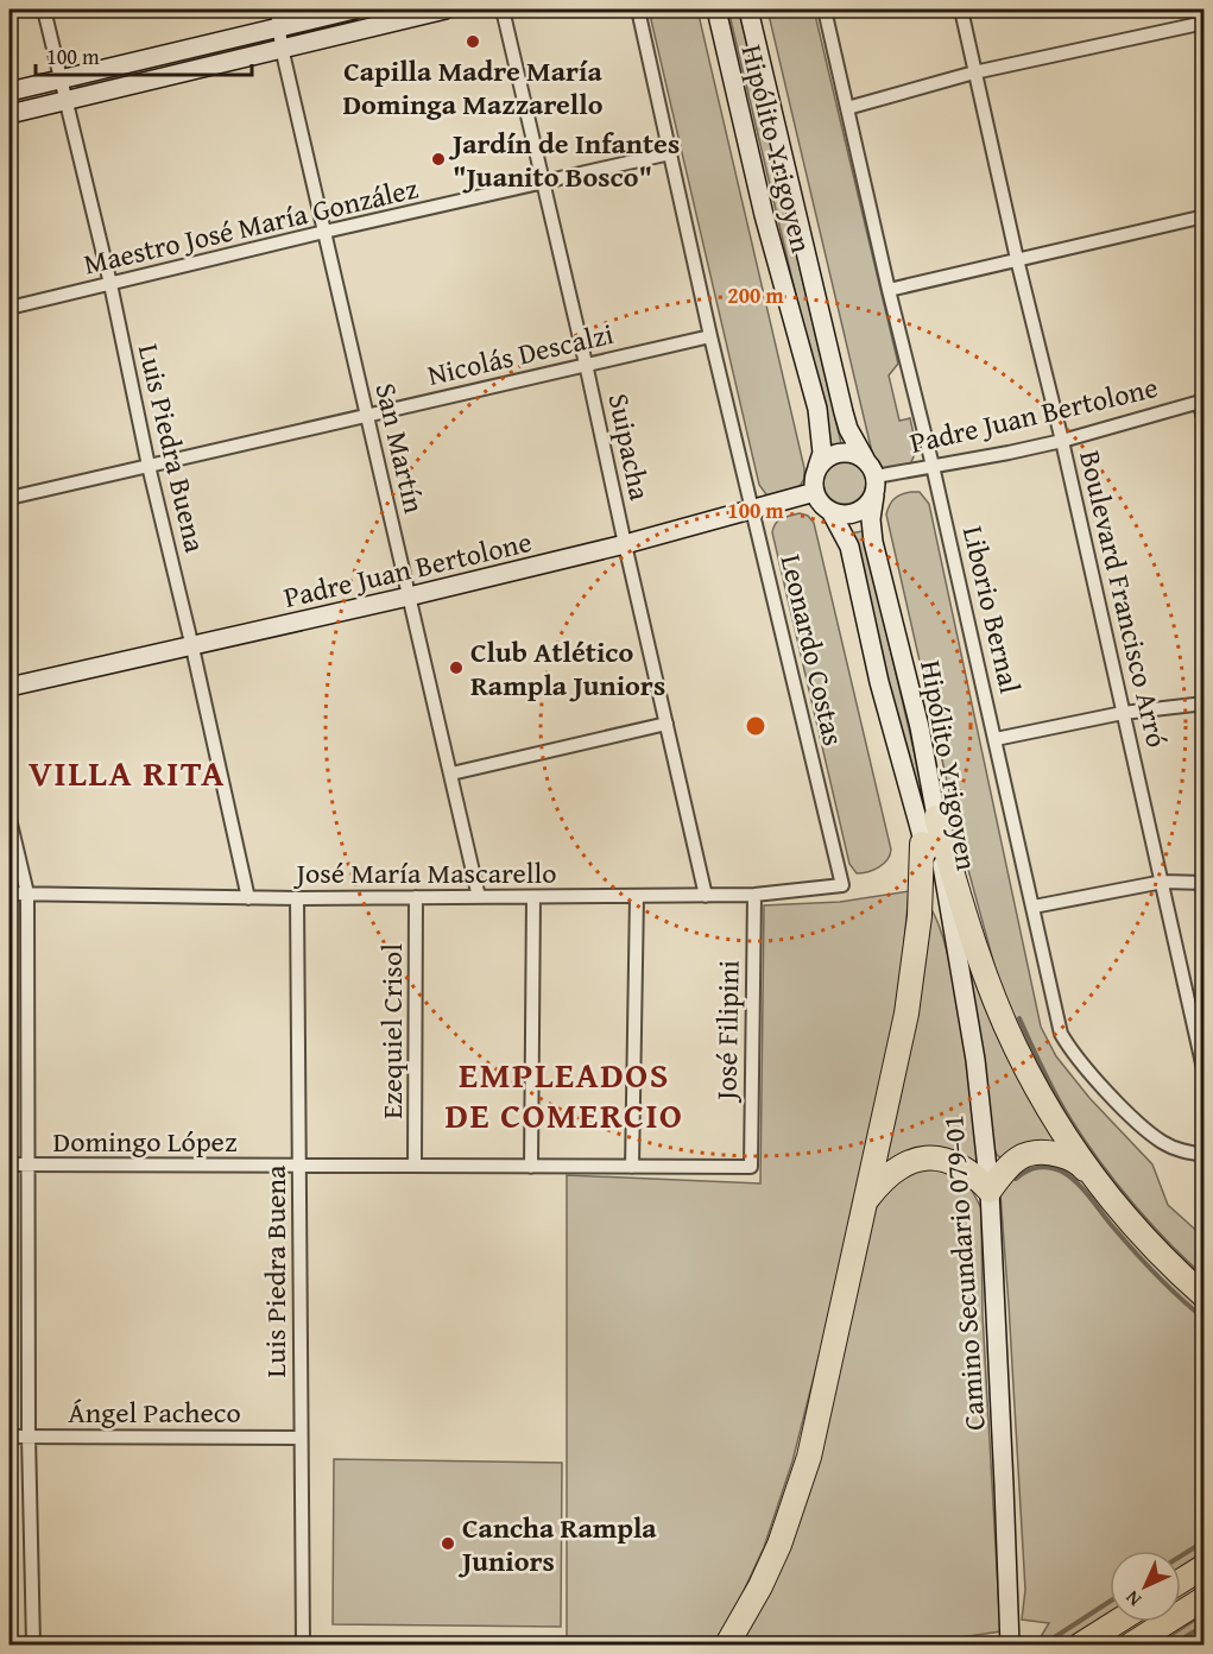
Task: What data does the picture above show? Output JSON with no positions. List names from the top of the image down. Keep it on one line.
{"streets":{"main road":["Hipólito Yrigoyen","Padre Juan Bertolone","Camino Secundario 079-01"],"street":["Maestro José María González","Nicolás Descalzi","Suipacha","Luis Piedra Buena","San Martín","Boulevard Francisco Arró","Liborio Bernal","Leonardo Costas","José María Mascarello","José Filipini","Ezequiel Crisol","Domingo López","Ángel Pacheco"]},"crossings":[["Hipólito Yrigoyen","Padre Juan Bertolone"],["Hipólito Yrigoyen","Camino Secundario 079-01"],["Maestro José María González","Suipacha"],["Maestro José María González","Luis Piedra Buena"],["Maestro José María González","San Martín"],["Maestro José María González","Leonardo Costas"],["Nicolás Descalzi","Suipacha"],["Nicolás Descalzi","Luis Piedra Buena"],["Nicolás Descalzi","San Martín"],["Nicolás Descalzi","Leonardo Costas"],["Padre Juan Bertolone","Suipacha"],["Padre Juan Bertolone","Luis Piedra Buena"],["Padre Juan Bertolone","San Martín"],["Padre Juan Bertolone","Boulevard Francisco Arró"],["Padre Juan Bertolone","Liborio Bernal"],["Padre Juan Bertolone","Leonardo Costas"],["Suipacha","José María Mascarello"],["Luis Piedra Buena","José María Mascarello"],["Luis Piedra Buena","Domingo López"],["Luis Piedra Buena","Ángel Pacheco"],["San Martín","José María Mascarello"],["Leonardo Costas","José María Mascarello"],["José María Mascarello","José Filipini"],["José María Mascarello","Ezequiel Crisol"],["José Filipini","Domingo López"],["Ezequiel Crisol","Domingo López"]],"districts":["VILLA RITA","EMPLEADOS DE COMERCIO"],"places":["Capilla Madre María Dominga Mazzarello","Jardín de Infantes \"Juanito Bosco\"","Club Atlético Rampla Juniors","Cancha Rampla Juniors"],"scale_bar":"100 m","north":"bottom left","rings":["200 m","100 m"]}
